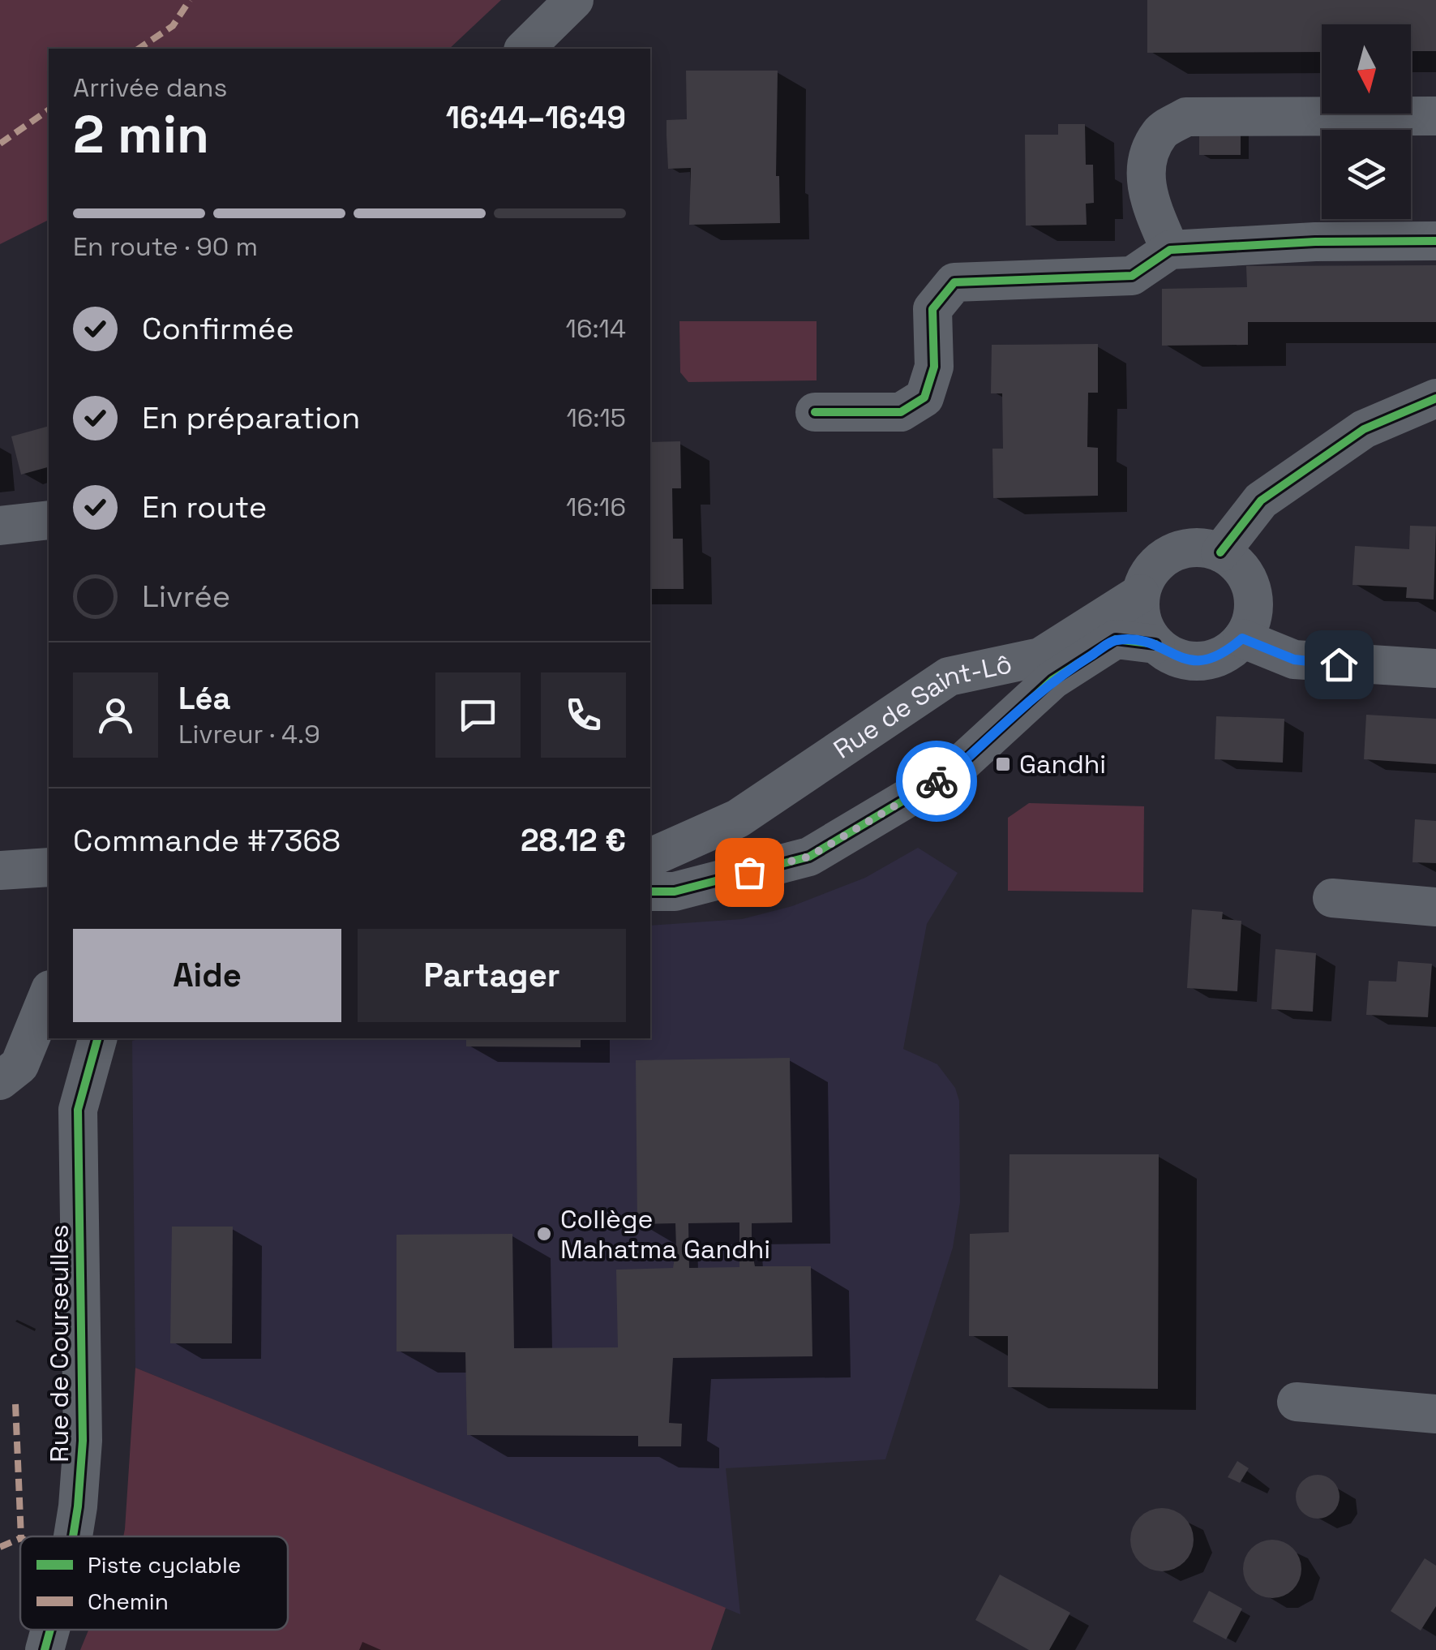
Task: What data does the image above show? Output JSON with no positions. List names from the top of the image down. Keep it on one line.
{"streets":{"street":["Rue de Saint-Lô","Rue de Courseulles"]},"places":{"transit":["Gandhi"],"other":["Collège Mahatma Gandhi"]},"legend":["Piste cyclable","Chemin"],"north":"bottom","page":{"heading":["2 min","Arrivée dans","16:44–16:49"],"panel":["Léa","Livreur · 4.9","Commande #7368","28.12 €"],"bar":"En route · 90 m","list":[["Confirmée","16:14"],["En préparation","16:15"],["En route","16:16"],"Livrée"],"buttons":["Aide","Partager"]}}
